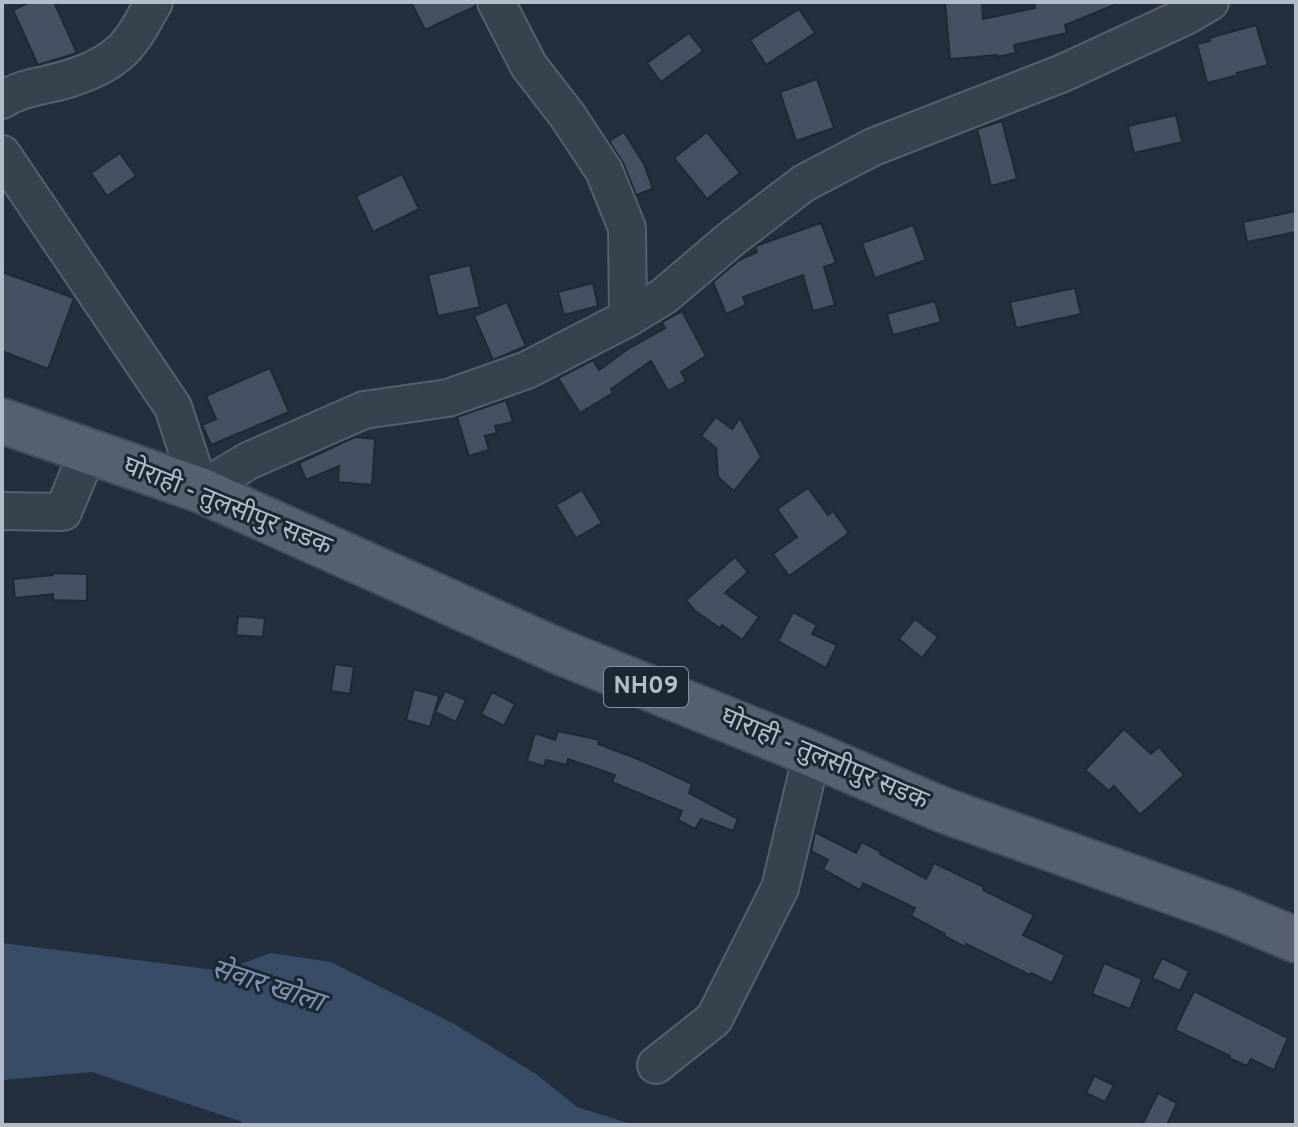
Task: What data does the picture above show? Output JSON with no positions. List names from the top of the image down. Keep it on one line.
{"streets":{"main road":["घोराही - तुलसीपुर सडक","NH09"]},"water":["सेवार खोला"]}
